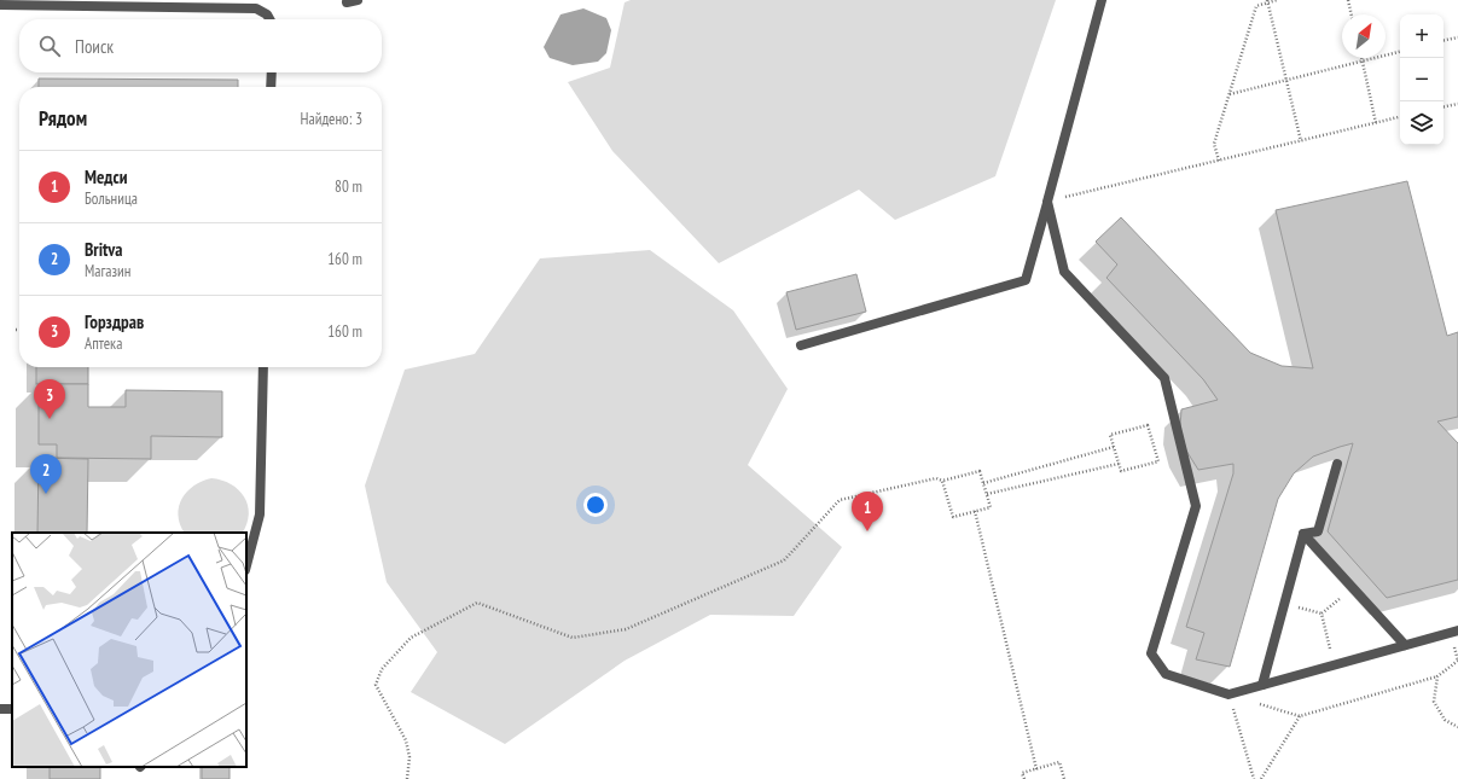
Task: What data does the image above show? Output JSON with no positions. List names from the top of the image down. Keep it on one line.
{"north":"top right","page":{"map_buttons":["+","−"],"search":"Поиск","heading":["Рядом","Найдено: 3"],"list":[{"mark":"1","name":"Медси","note":"Больница","value":"80 m"},{"mark":"2","name":"Britva","note":"Магазин","value":"160 m"},{"mark":"3","name":"Горздрав","note":"Аптека","value":"160 m"}],"pins":["3","2","1"]}}
